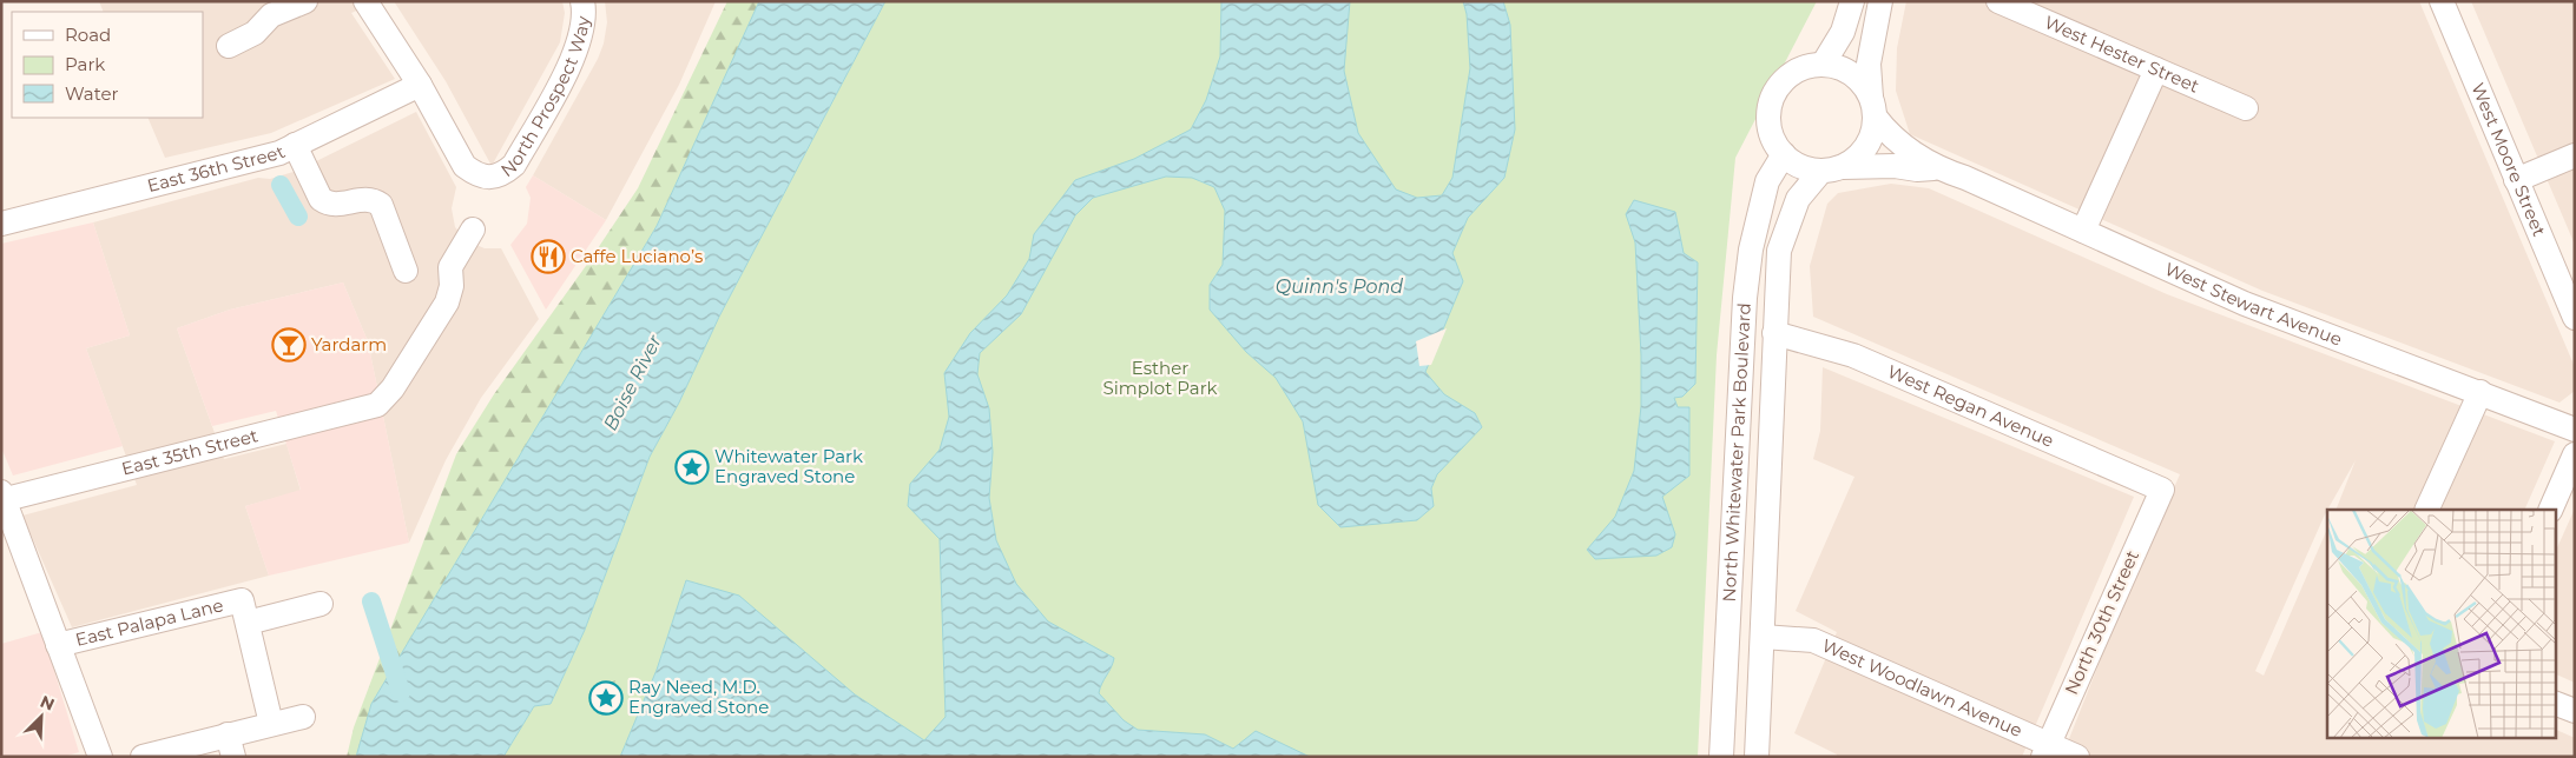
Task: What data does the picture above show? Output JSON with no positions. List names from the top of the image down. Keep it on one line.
{"streets":{"street":["West Hester Street","North Prospect Way","West Moore Street","East 36th Street","West Stewart Avenue","West Regan Avenue","East 35th Street","North Whitewater Park Boulevard","East Palapa Lane","North 30th Street","West Woodlawn Avenue"]},"crossings":[["North Prospect Way","East 36th Street"],["West Stewart Avenue","North Whitewater Park Boulevard"],["West Regan Avenue","North Whitewater Park Boulevard"],["West Regan Avenue","North 30th Street"],["North Whitewater Park Boulevard","West Woodlawn Avenue"],["North 30th Street","West Woodlawn Avenue"]],"water":["Quinn's Pond","Boise River"],"parks":["Esther Simplot Park"],"places":{"restaurant":["Caffe Luciano’s"],"bar":["Yardarm"],"place":["Whitewater Park Engraved Stone","Ray Need, M.D. Engraved Stone"]},"legend":["Road","Park","Water"],"north":"top right"}
